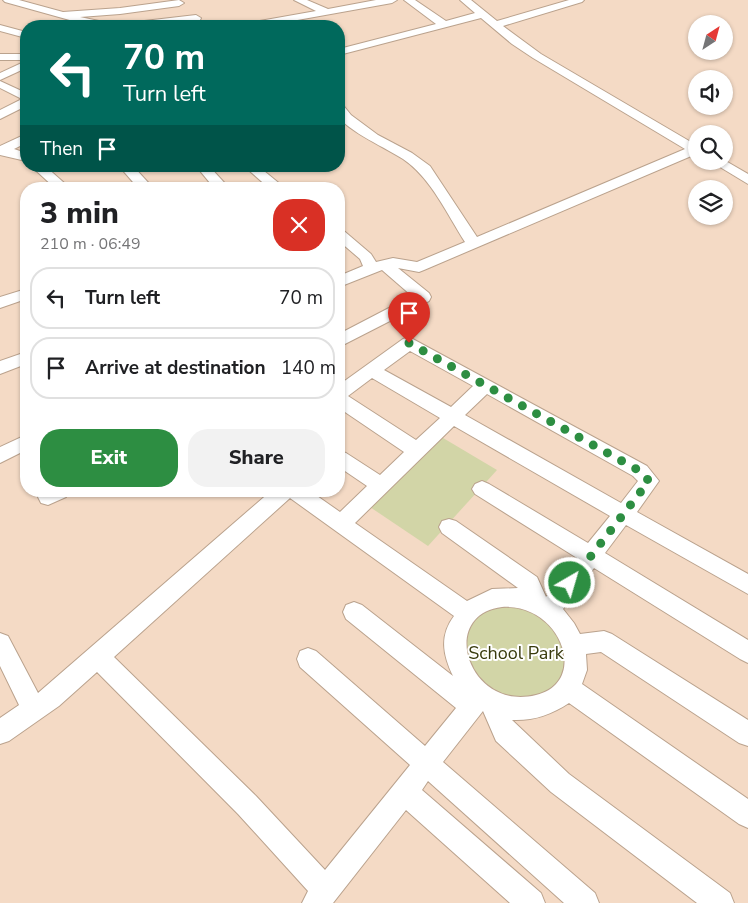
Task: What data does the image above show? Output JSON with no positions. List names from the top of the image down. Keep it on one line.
{"parks":["School Park"],"north":"top right","page":{"turn":["70 m","Turn left"],"then":"Then","heading":["3 min","210 m · 06:49"],"list":[{"name":"Turn left","value":"70 m"},{"name":"Arrive at destination","value":"140 m"}],"buttons":["Exit","Share"]}}
